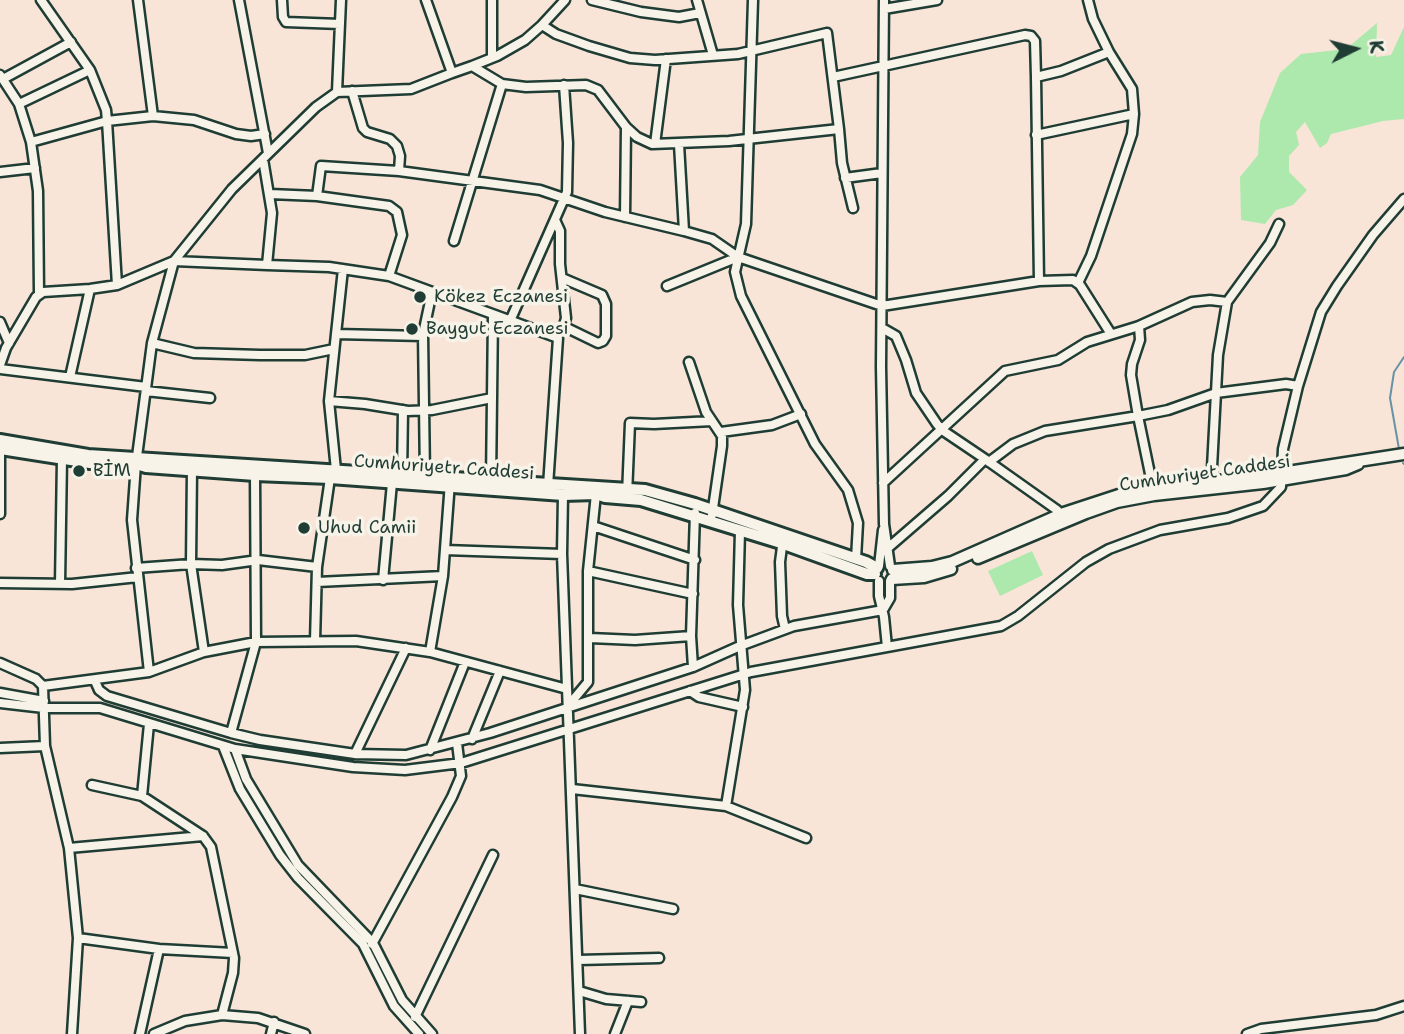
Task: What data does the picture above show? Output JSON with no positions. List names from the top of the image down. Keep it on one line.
{"streets":{"main road":["Cumhuriyetr Caddesi"],"street":["Cumhuriyet Caddesi"]},"places":["Kökez Eczanesi","Baygut Eczanesi","BİM","Uhud Camii"],"north":"right"}
